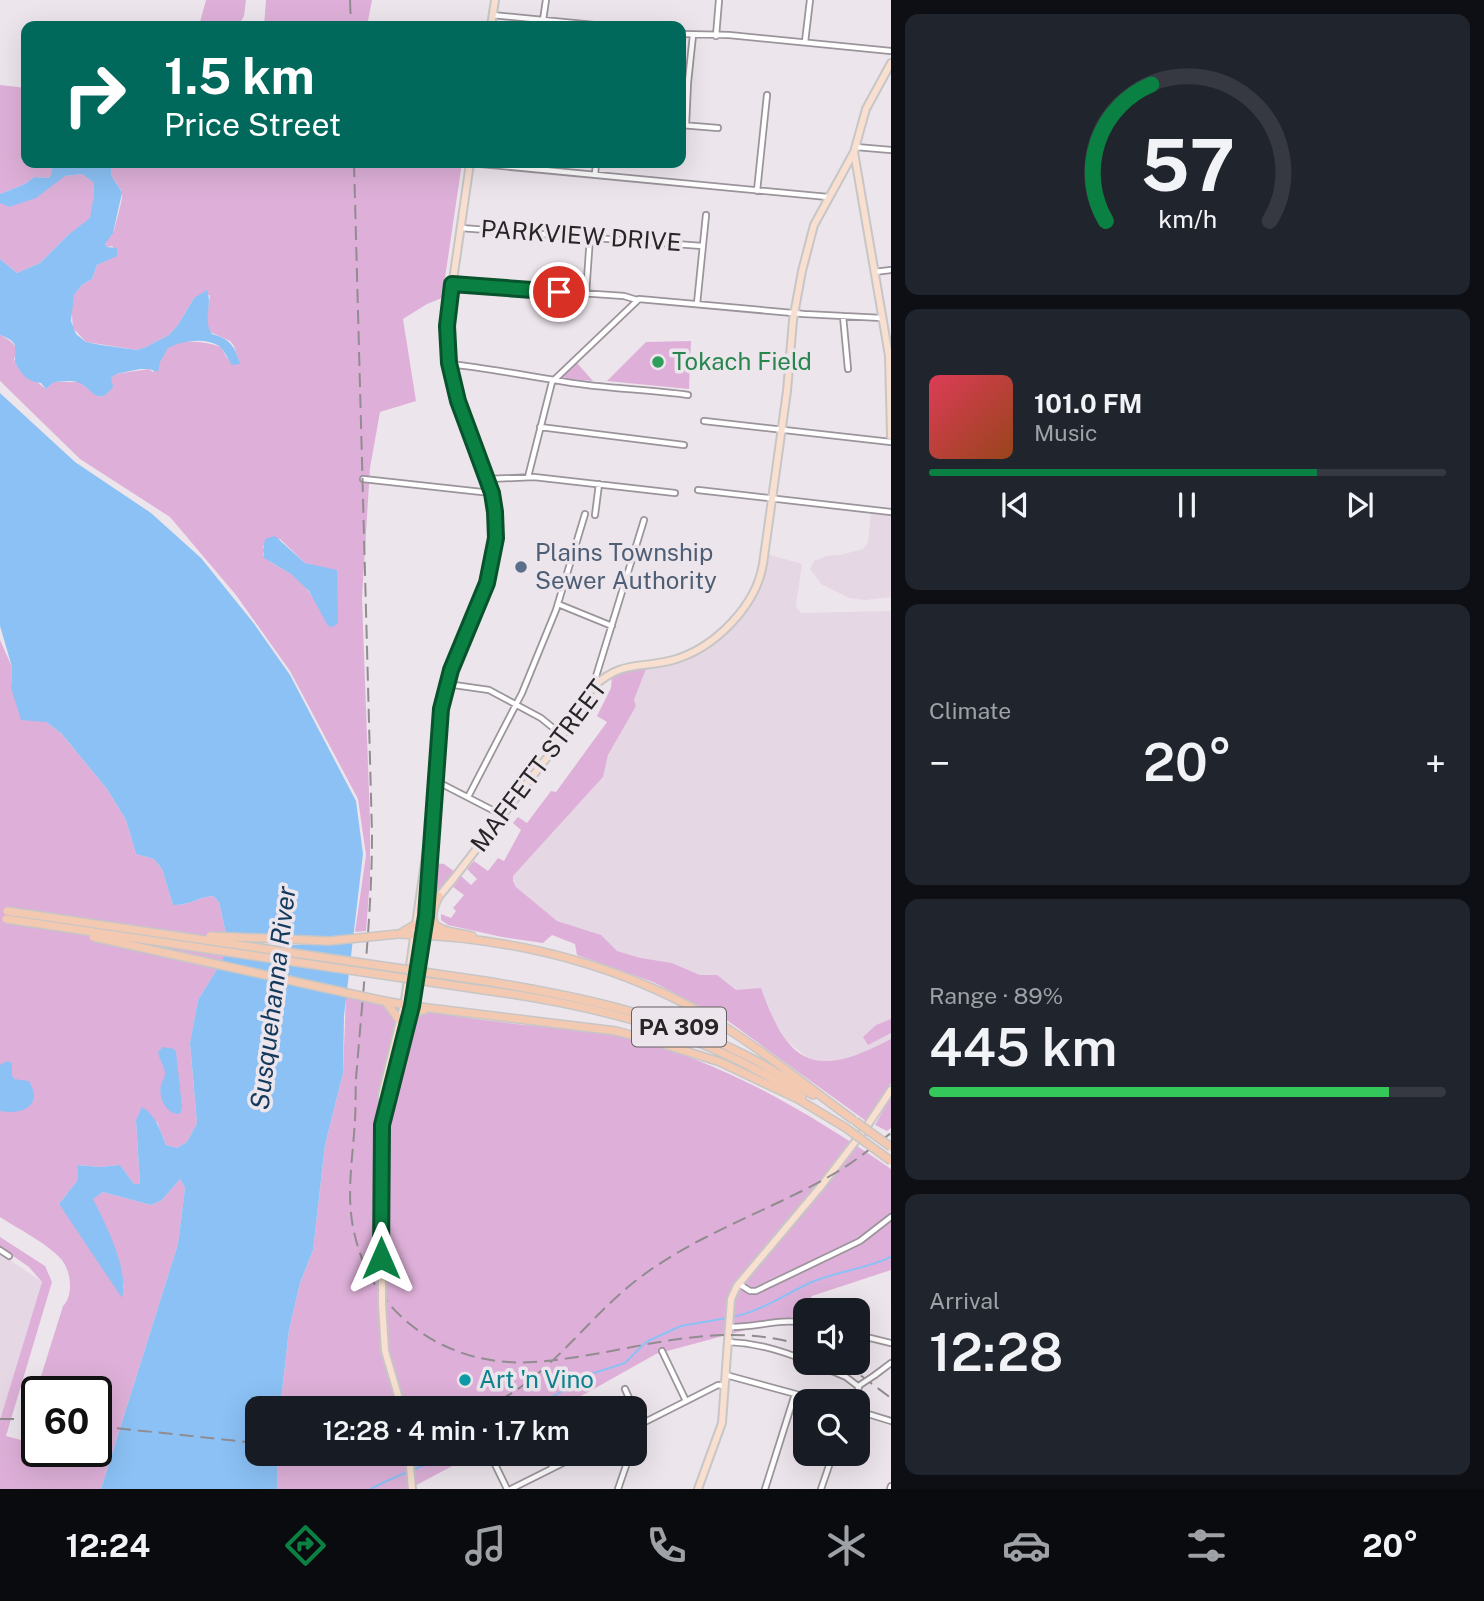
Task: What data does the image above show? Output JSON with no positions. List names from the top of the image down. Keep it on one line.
{"streets":{"highway":["PA 309"],"main road":["MAFFETT STREET"],"street":["PARKVIEW DRIVE"]},"water":["Susquehanna River"],"places":["Tokach Field","Plains Township Sewer Authority","Art 'n Vino"],"page":{"turn":["1.5 km","Price Street"],"song":["101.0 FM","Music"],"tile":["Climate",["Range · 89%","445 km"],["Arrival","12:28"]],"heat":["−","20°","+"],"limit":"60","trip":"12:28 · 4 min · 1.7 km","tabs":["12:24","20°"],"gauge":["57","km/h"]}}
